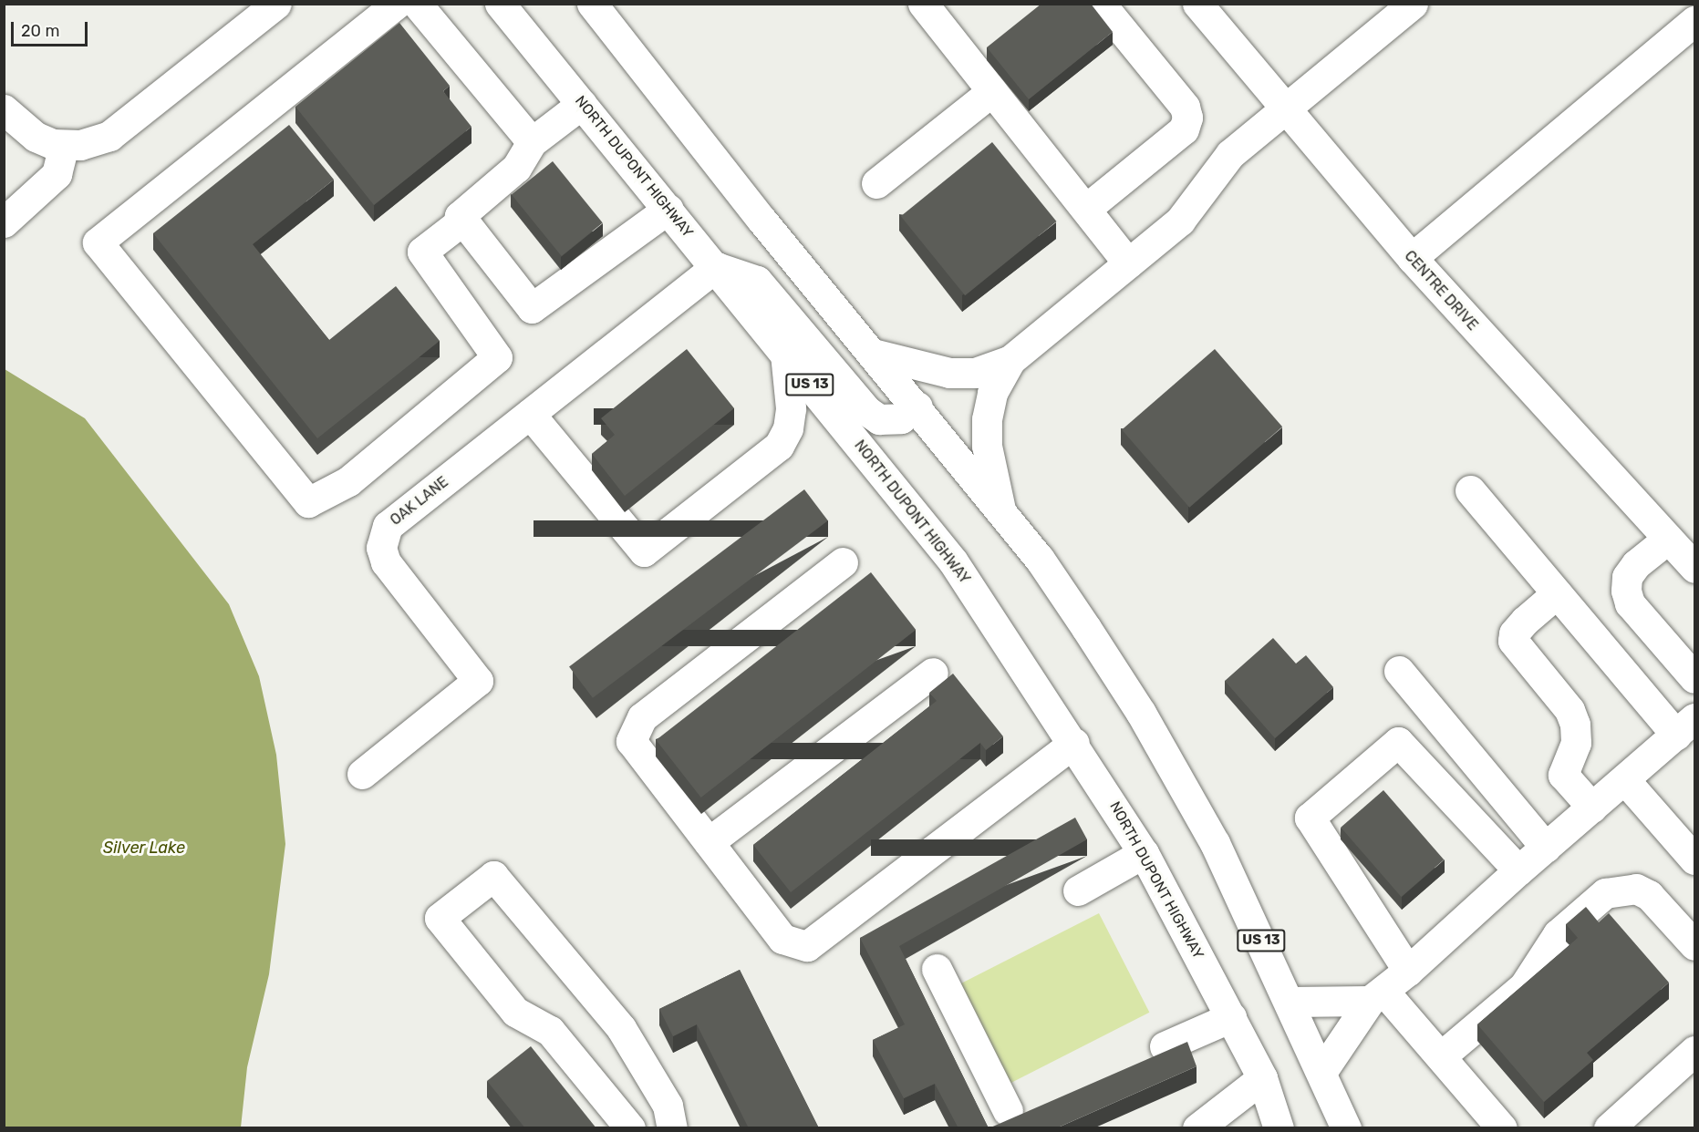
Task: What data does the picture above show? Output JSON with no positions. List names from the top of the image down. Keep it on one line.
{"streets":{"main road":["NORTH DUPONT HIGHWAY","CENTRE DRIVE","US 13","OAK LANE"]},"crossings":[["NORTH DUPONT HIGHWAY","OAK LANE"]],"water":["Silver Lake"],"scale_bar":"20 m"}
